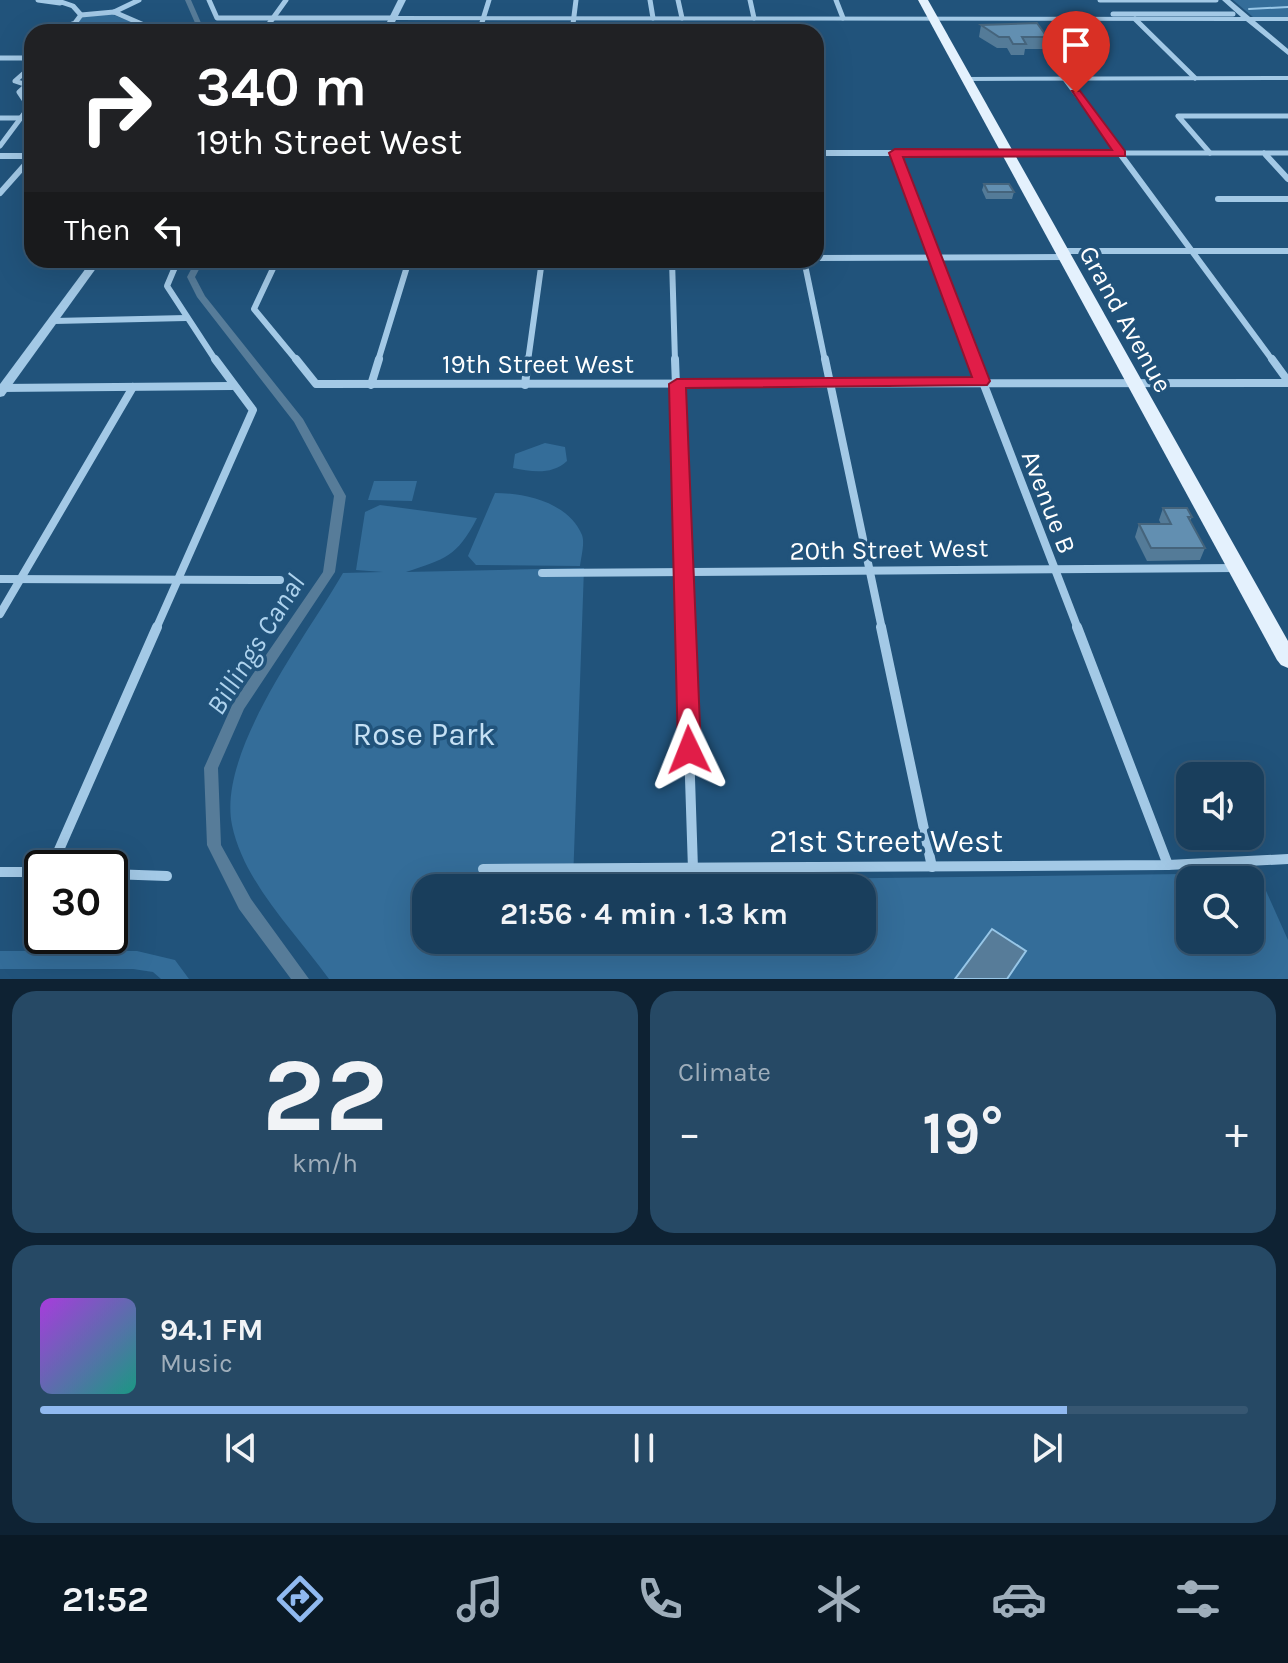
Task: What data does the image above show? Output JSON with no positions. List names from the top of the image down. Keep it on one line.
{"streets":{"main road":["Grand Avenue"],"street":["19th Street West","Avenue B","20th Street West","21st Street West"]},"crossings":[["Grand Avenue","19th Street West"],["Grand Avenue","20th Street West"],["19th Street West","Avenue B"],["Avenue B","20th Street West"],["Avenue B","21st Street West"]],"water":["Billings Canal"],"parks":["Rose Park"],"page":{"turn":["340 m","19th Street West"],"then":"Then","limit":"30","trip":"21:56 · 4 min · 1.3 km","tile":[["22","km/h"],"Climate"],"heat":["−","19°","+"],"song":["94.1 FM","Music"],"tabs":"21:52"}}
